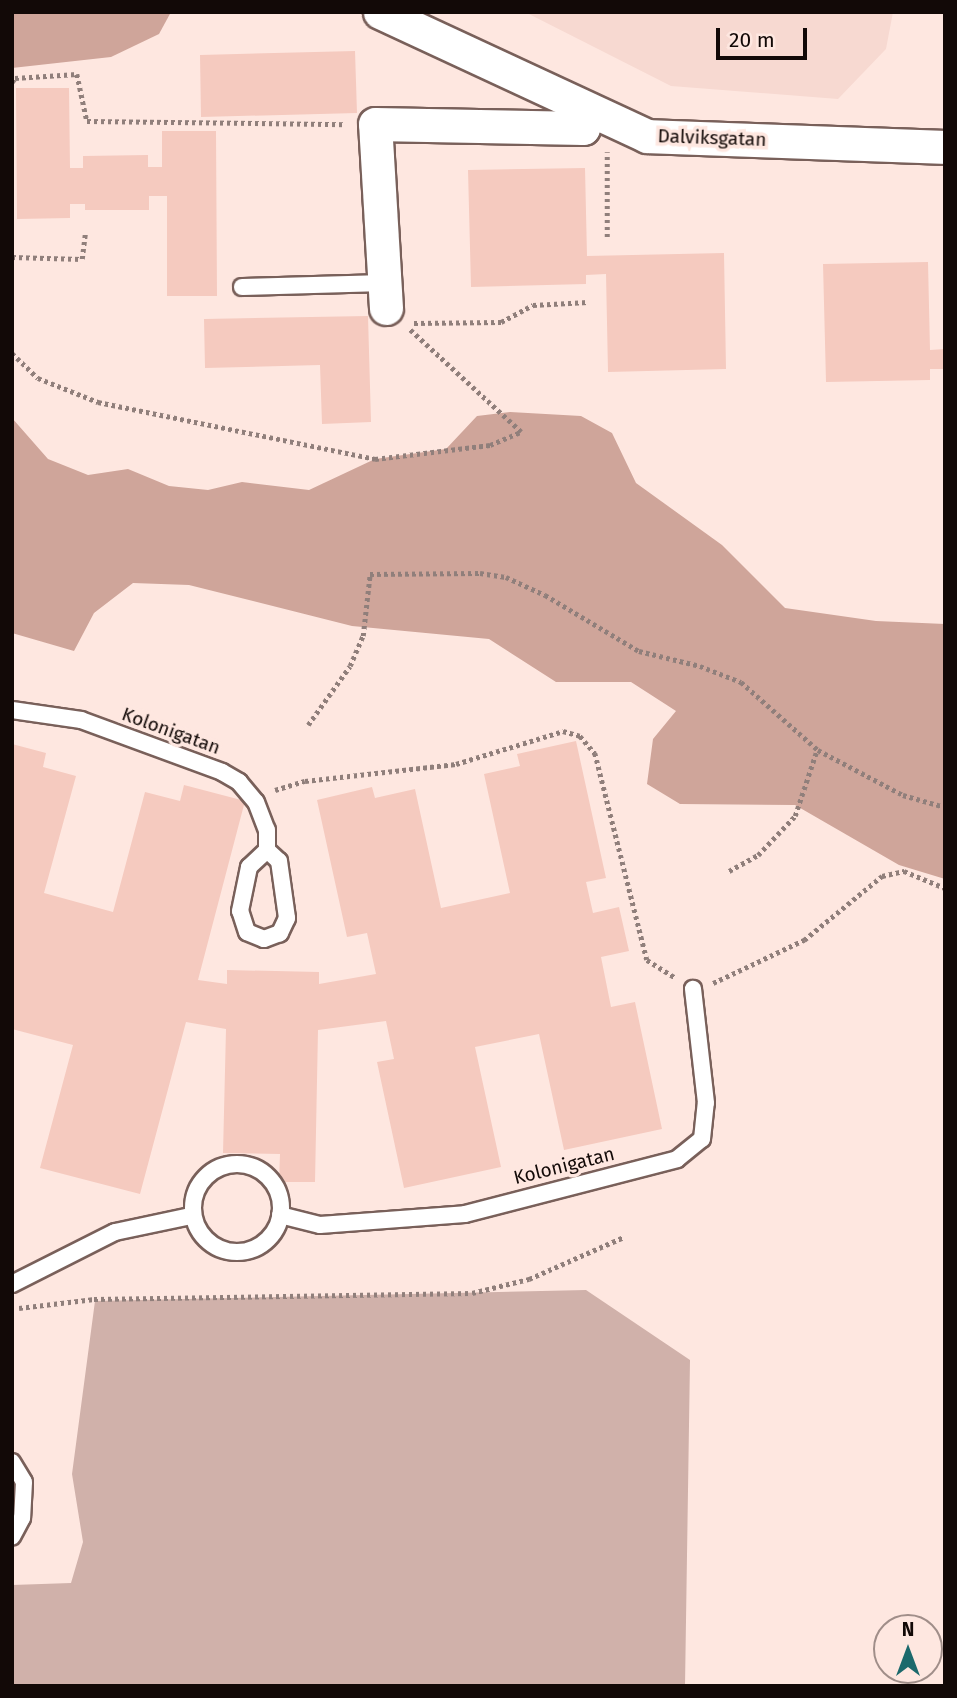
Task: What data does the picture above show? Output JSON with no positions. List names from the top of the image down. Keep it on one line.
{"streets":{"street":["Dalviksgatan"],"lane":["Kolonigatan"]},"scale_bar":"20 m","north":"top"}
